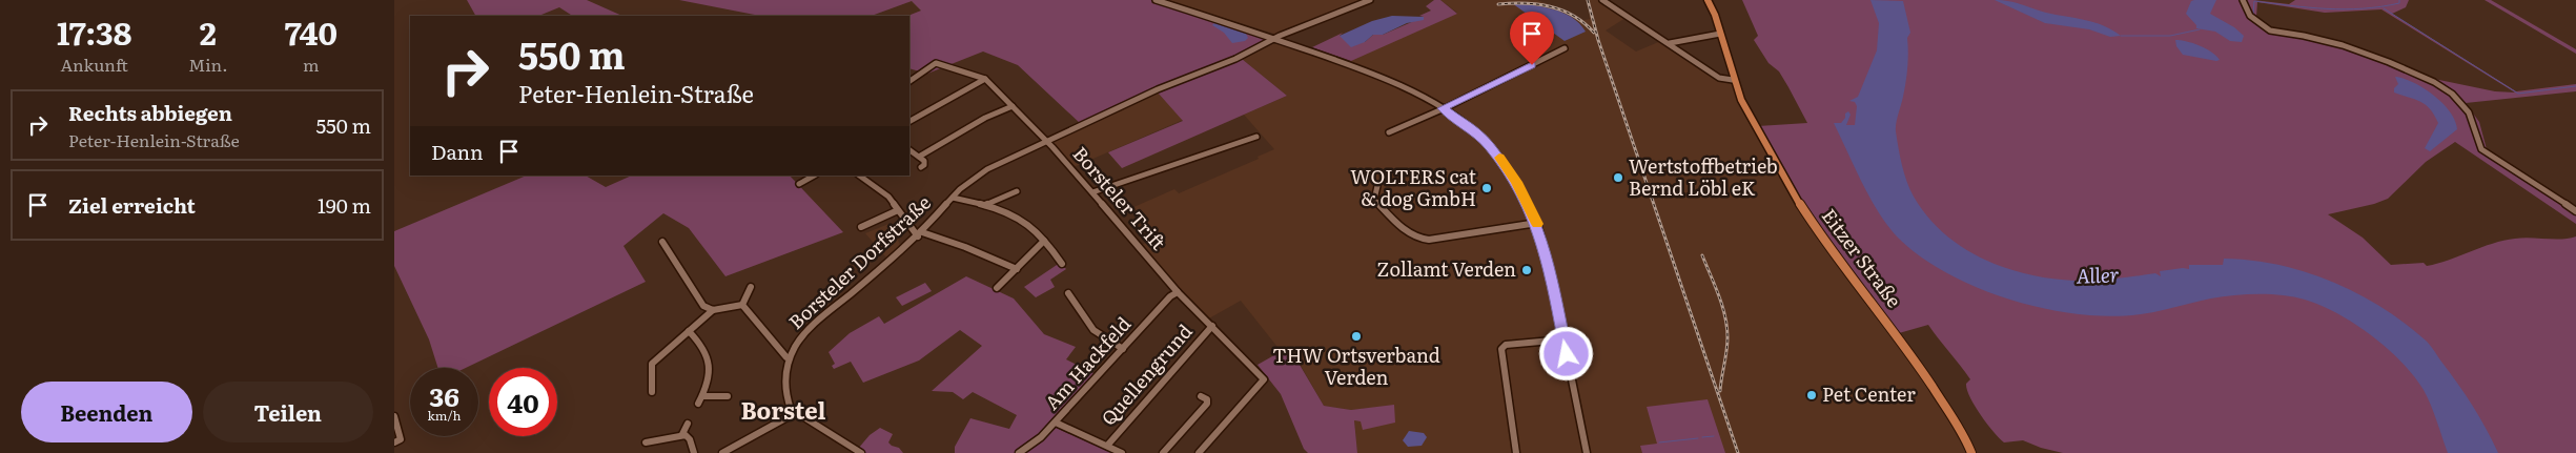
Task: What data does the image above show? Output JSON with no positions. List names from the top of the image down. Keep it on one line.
{"streets":{"main road":["Eitzer Straße"],"street":["Borsteler Trift","Borsteler Dorfstraße","Am Hackfeld","Quellengrund"]},"crossings":[["Borsteler Trift","Borsteler Dorfstraße"],["Borsteler Trift","Am Hackfeld"],["Borsteler Trift","Quellengrund"]],"districts":["Borstel"],"water":["Aller"],"places":["Wertstoffbetrieb Bernd Löbl eK","WOLTERS cat & dog GmbH","Zollamt Verden","THW Ortsverband Verden","Pet Center"],"page":{"eta":["17:38","Ankunft","2","Min.","740","m"],"turn":["550 m","Peter-Henlein-Straße"],"list":[{"name":"Rechts abbiegen","note":"Peter-Henlein-Straße","value":"550 m"},{"name":"Ziel erreicht","value":"190 m"}],"then":"Dann","speed":"36 km/h","limit":"40","buttons":["Beenden","Teilen"]}}
